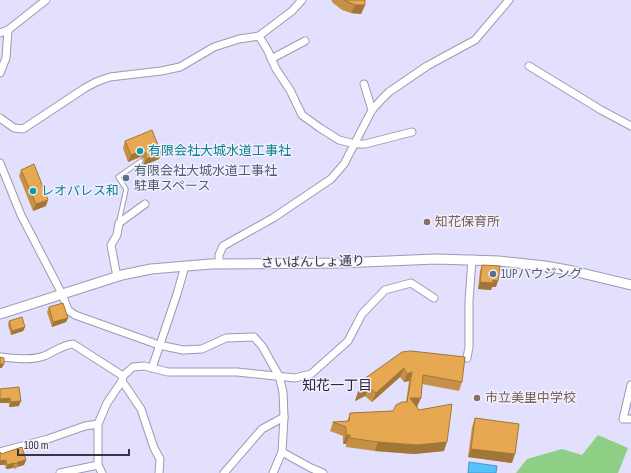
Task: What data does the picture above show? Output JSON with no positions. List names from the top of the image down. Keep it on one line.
{"streets":{"main road":["さいばんしょ通り"]},"districts":["知花一丁目"],"places":["有限会社大城水道工事社","有限会社大城水道工事社 駐車スペース","レオパレス和","知花保育所","1UPハウジング","市立美里中学校"],"scale_bar":"100 m"}
